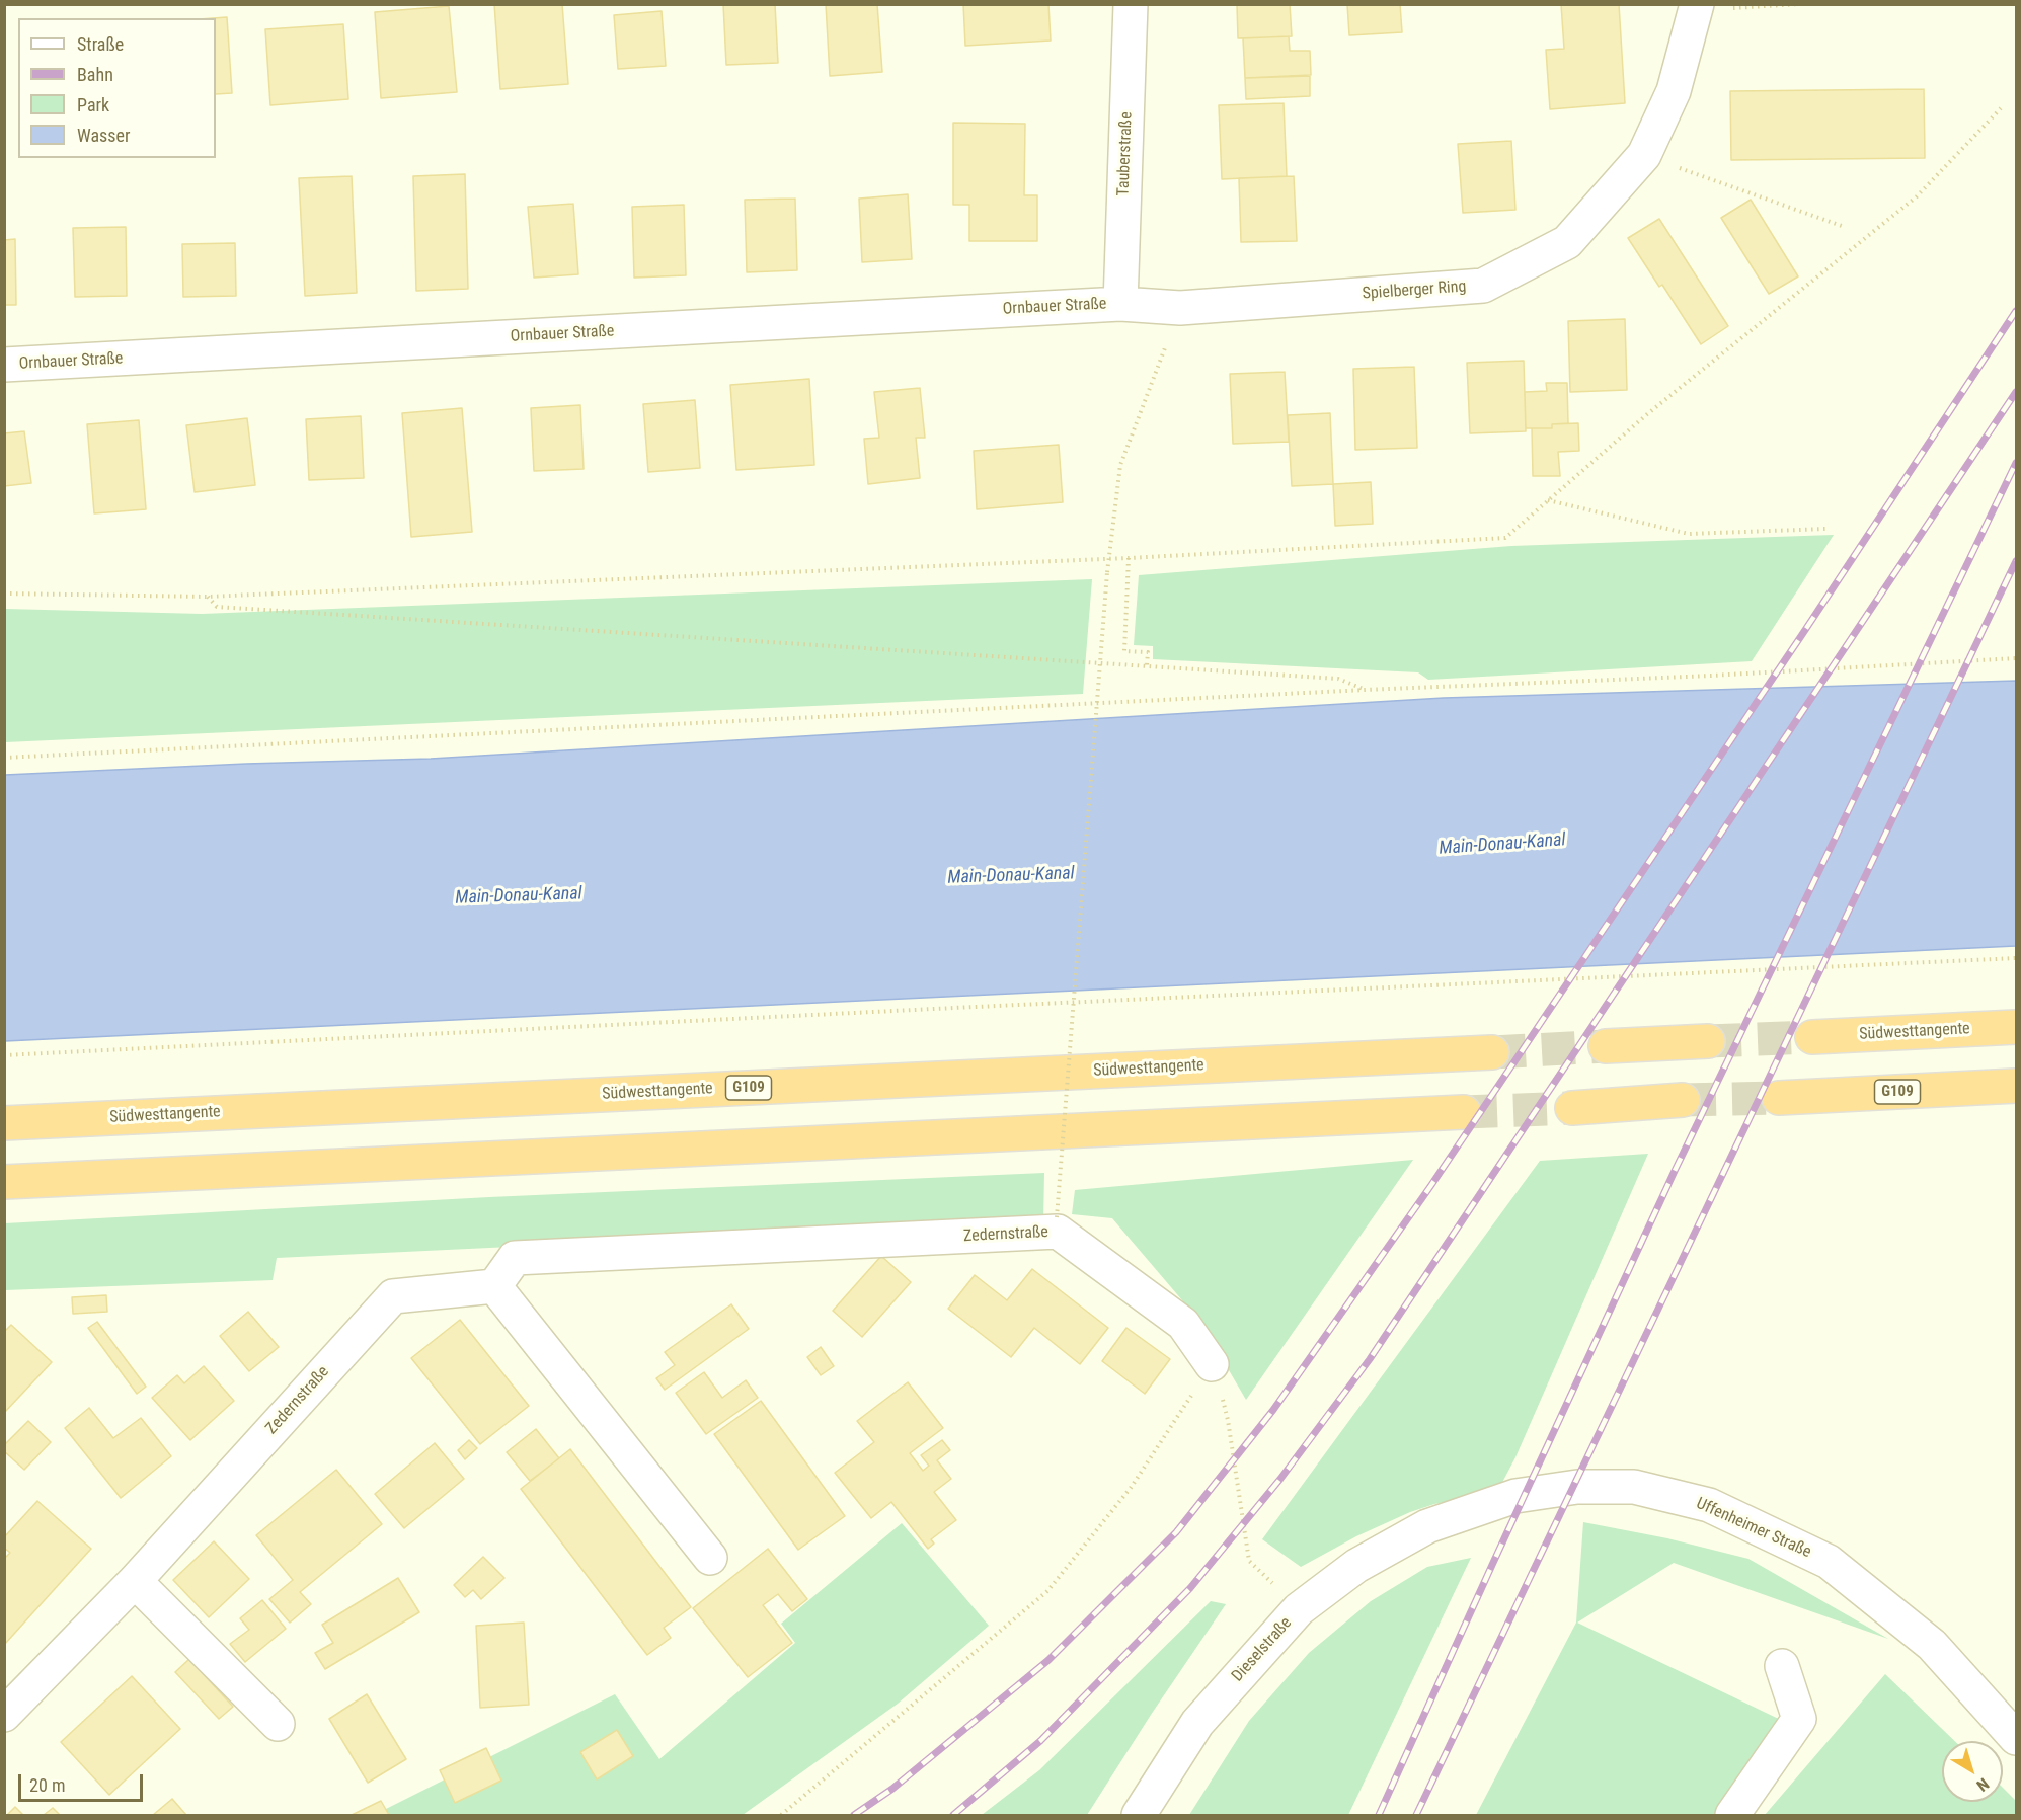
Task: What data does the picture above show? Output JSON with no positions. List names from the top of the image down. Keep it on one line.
{"streets":{"highway":["Südwesttangente","G109"],"street":["Tauberstraße","Spielberger Ring","Ornbauer Straße","Zedernstraße","Uffenheimer Straße","Dieselstraße"]},"crossings":[["Tauberstraße","Spielberger Ring"],["Tauberstraße","Ornbauer Straße"],["Spielberger Ring","Ornbauer Straße"],["Uffenheimer Straße","Dieselstraße"]],"water":["Main-Donau-Kanal"],"legend":["Straße","Bahn","Park","Wasser"],"scale_bar":"20 m","north":"bottom right"}
